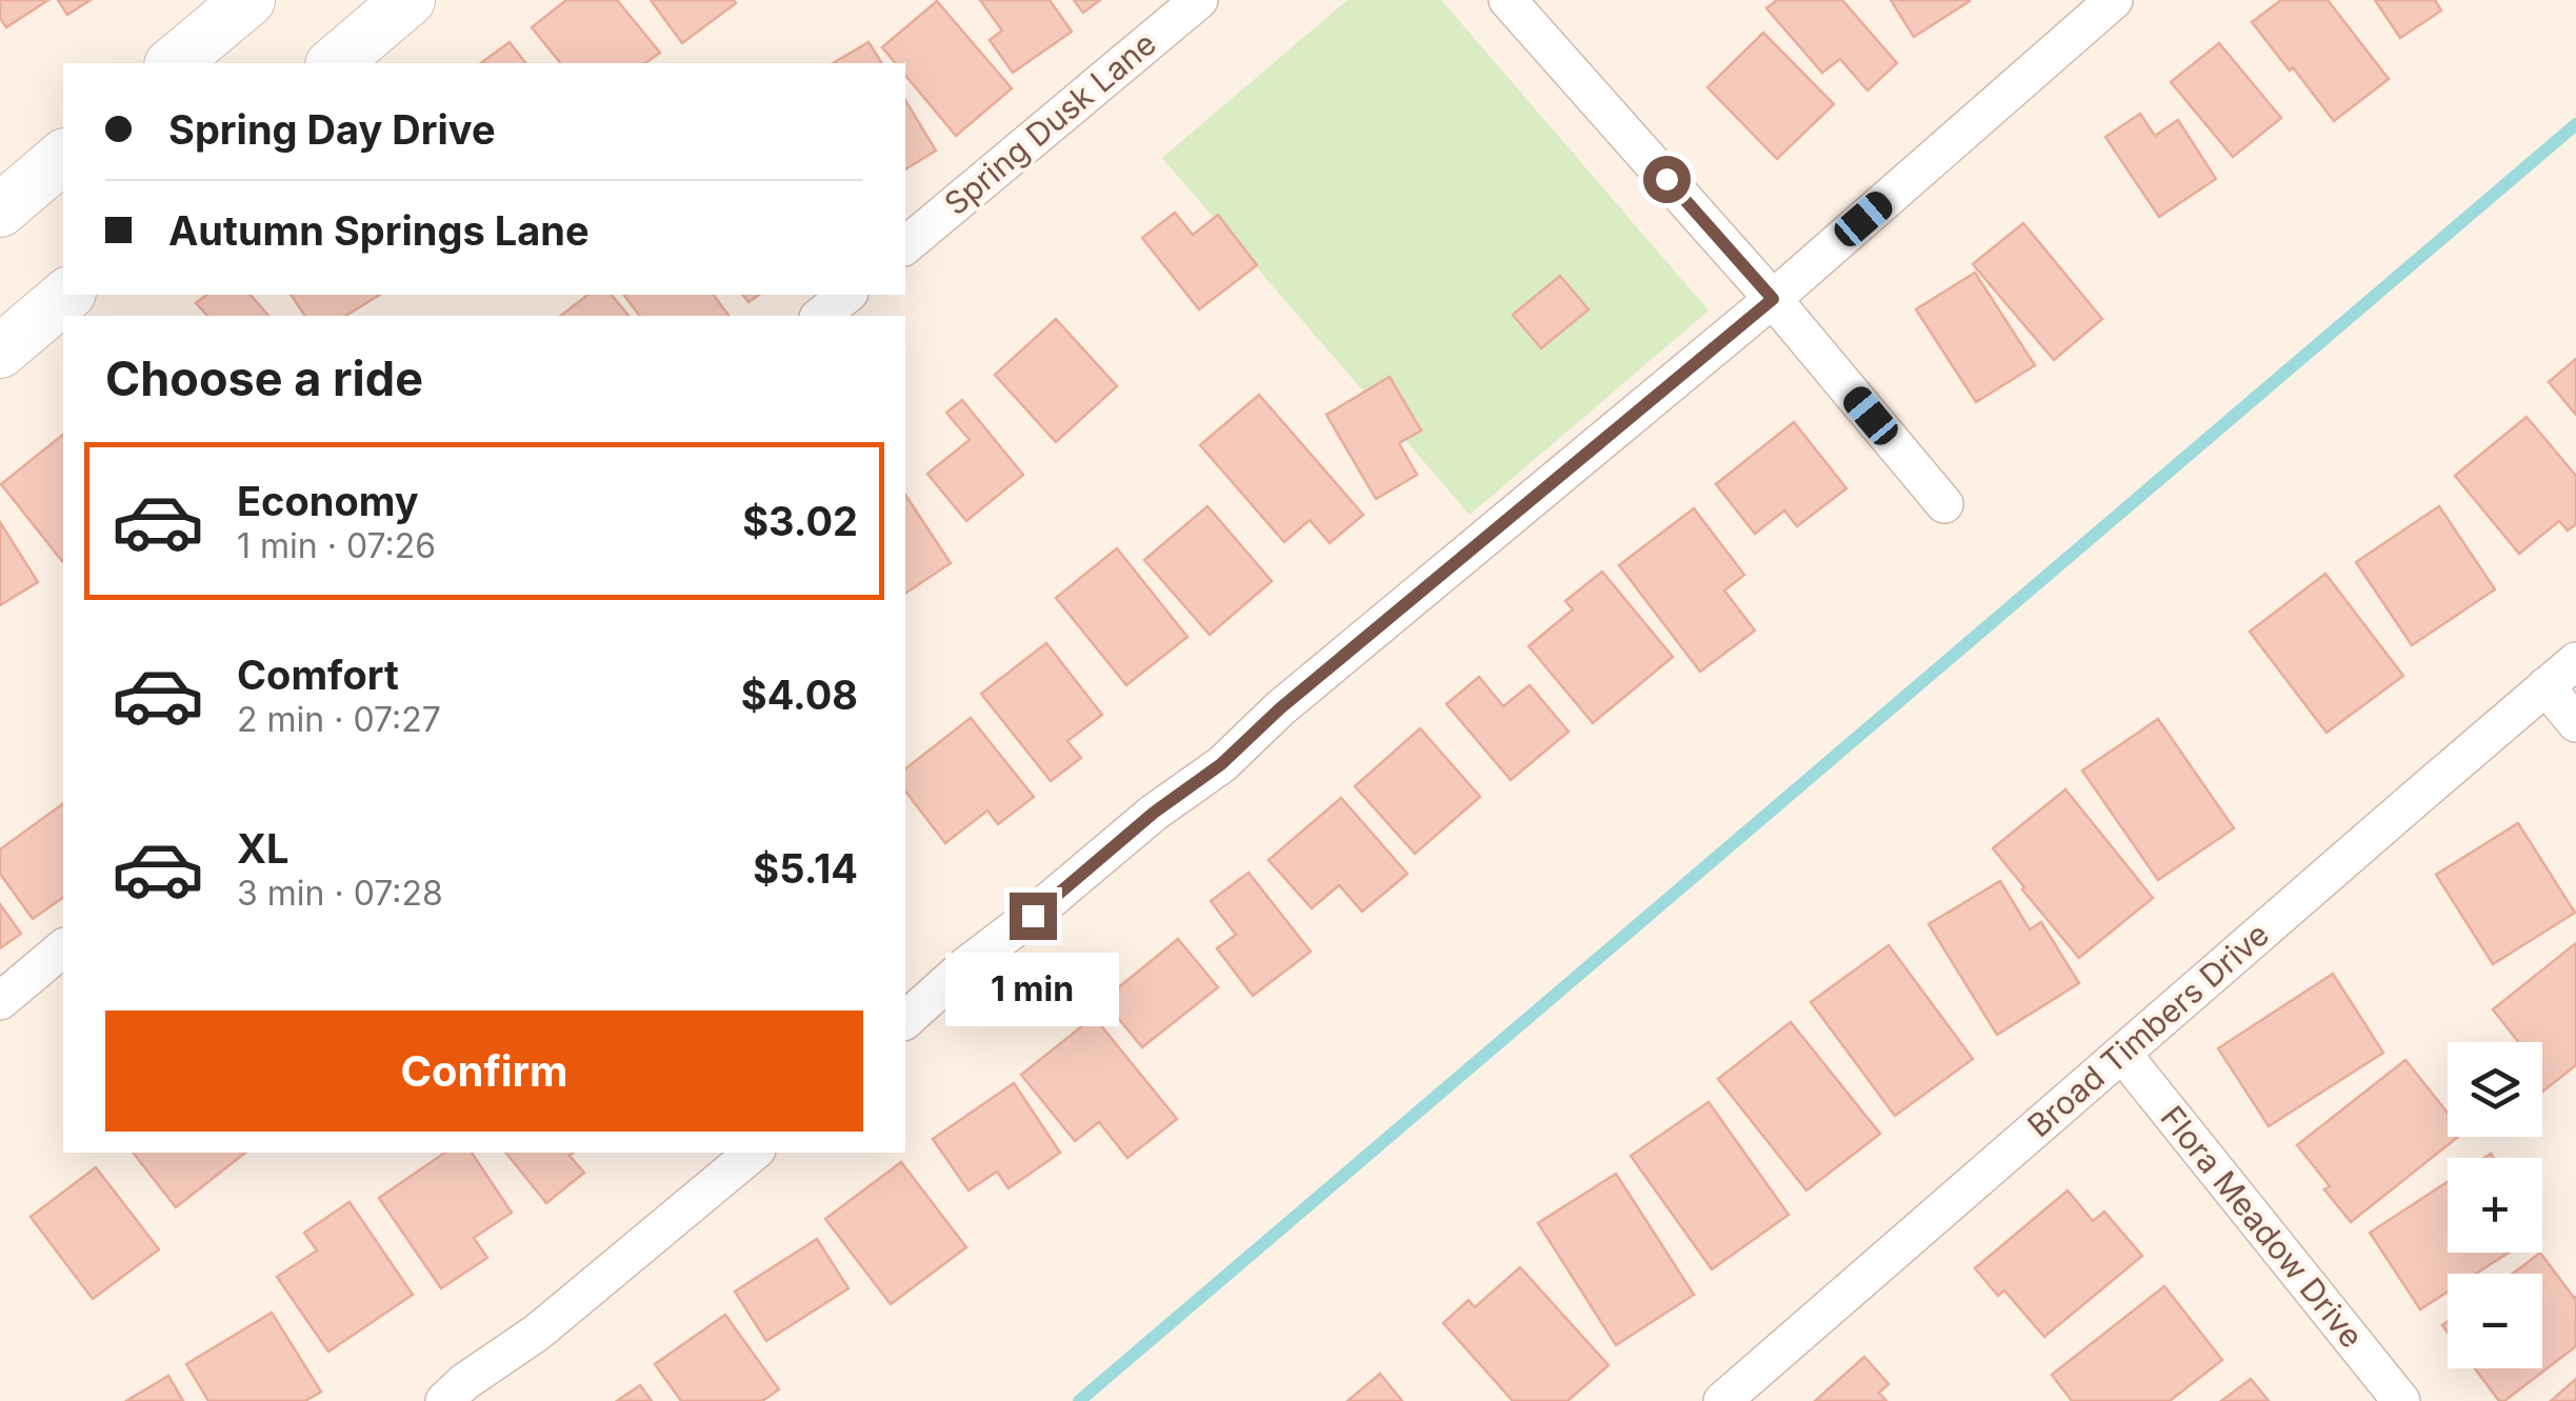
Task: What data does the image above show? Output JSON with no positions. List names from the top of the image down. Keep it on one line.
{"streets":{"street":["Spring Dusk Lane","Broad Timbers Drive","Flora Meadow Drive"]},"crossings":[["Broad Timbers Drive","Flora Meadow Drive"]],"page":{"banner":["Spring Day Drive","Autumn Springs Lane"],"heading":"Choose a ride","list":[{"name":"Economy","note":"1 min · 07:26","value":"$3.02"},{"name":"Comfort","note":"2 min · 07:27","value":"$4.08"},{"name":"XL","note":"3 min · 07:28","value":"$5.14"}],"bubble":"1 min","buttons":"Confirm","map_buttons":["+","−"]}}
